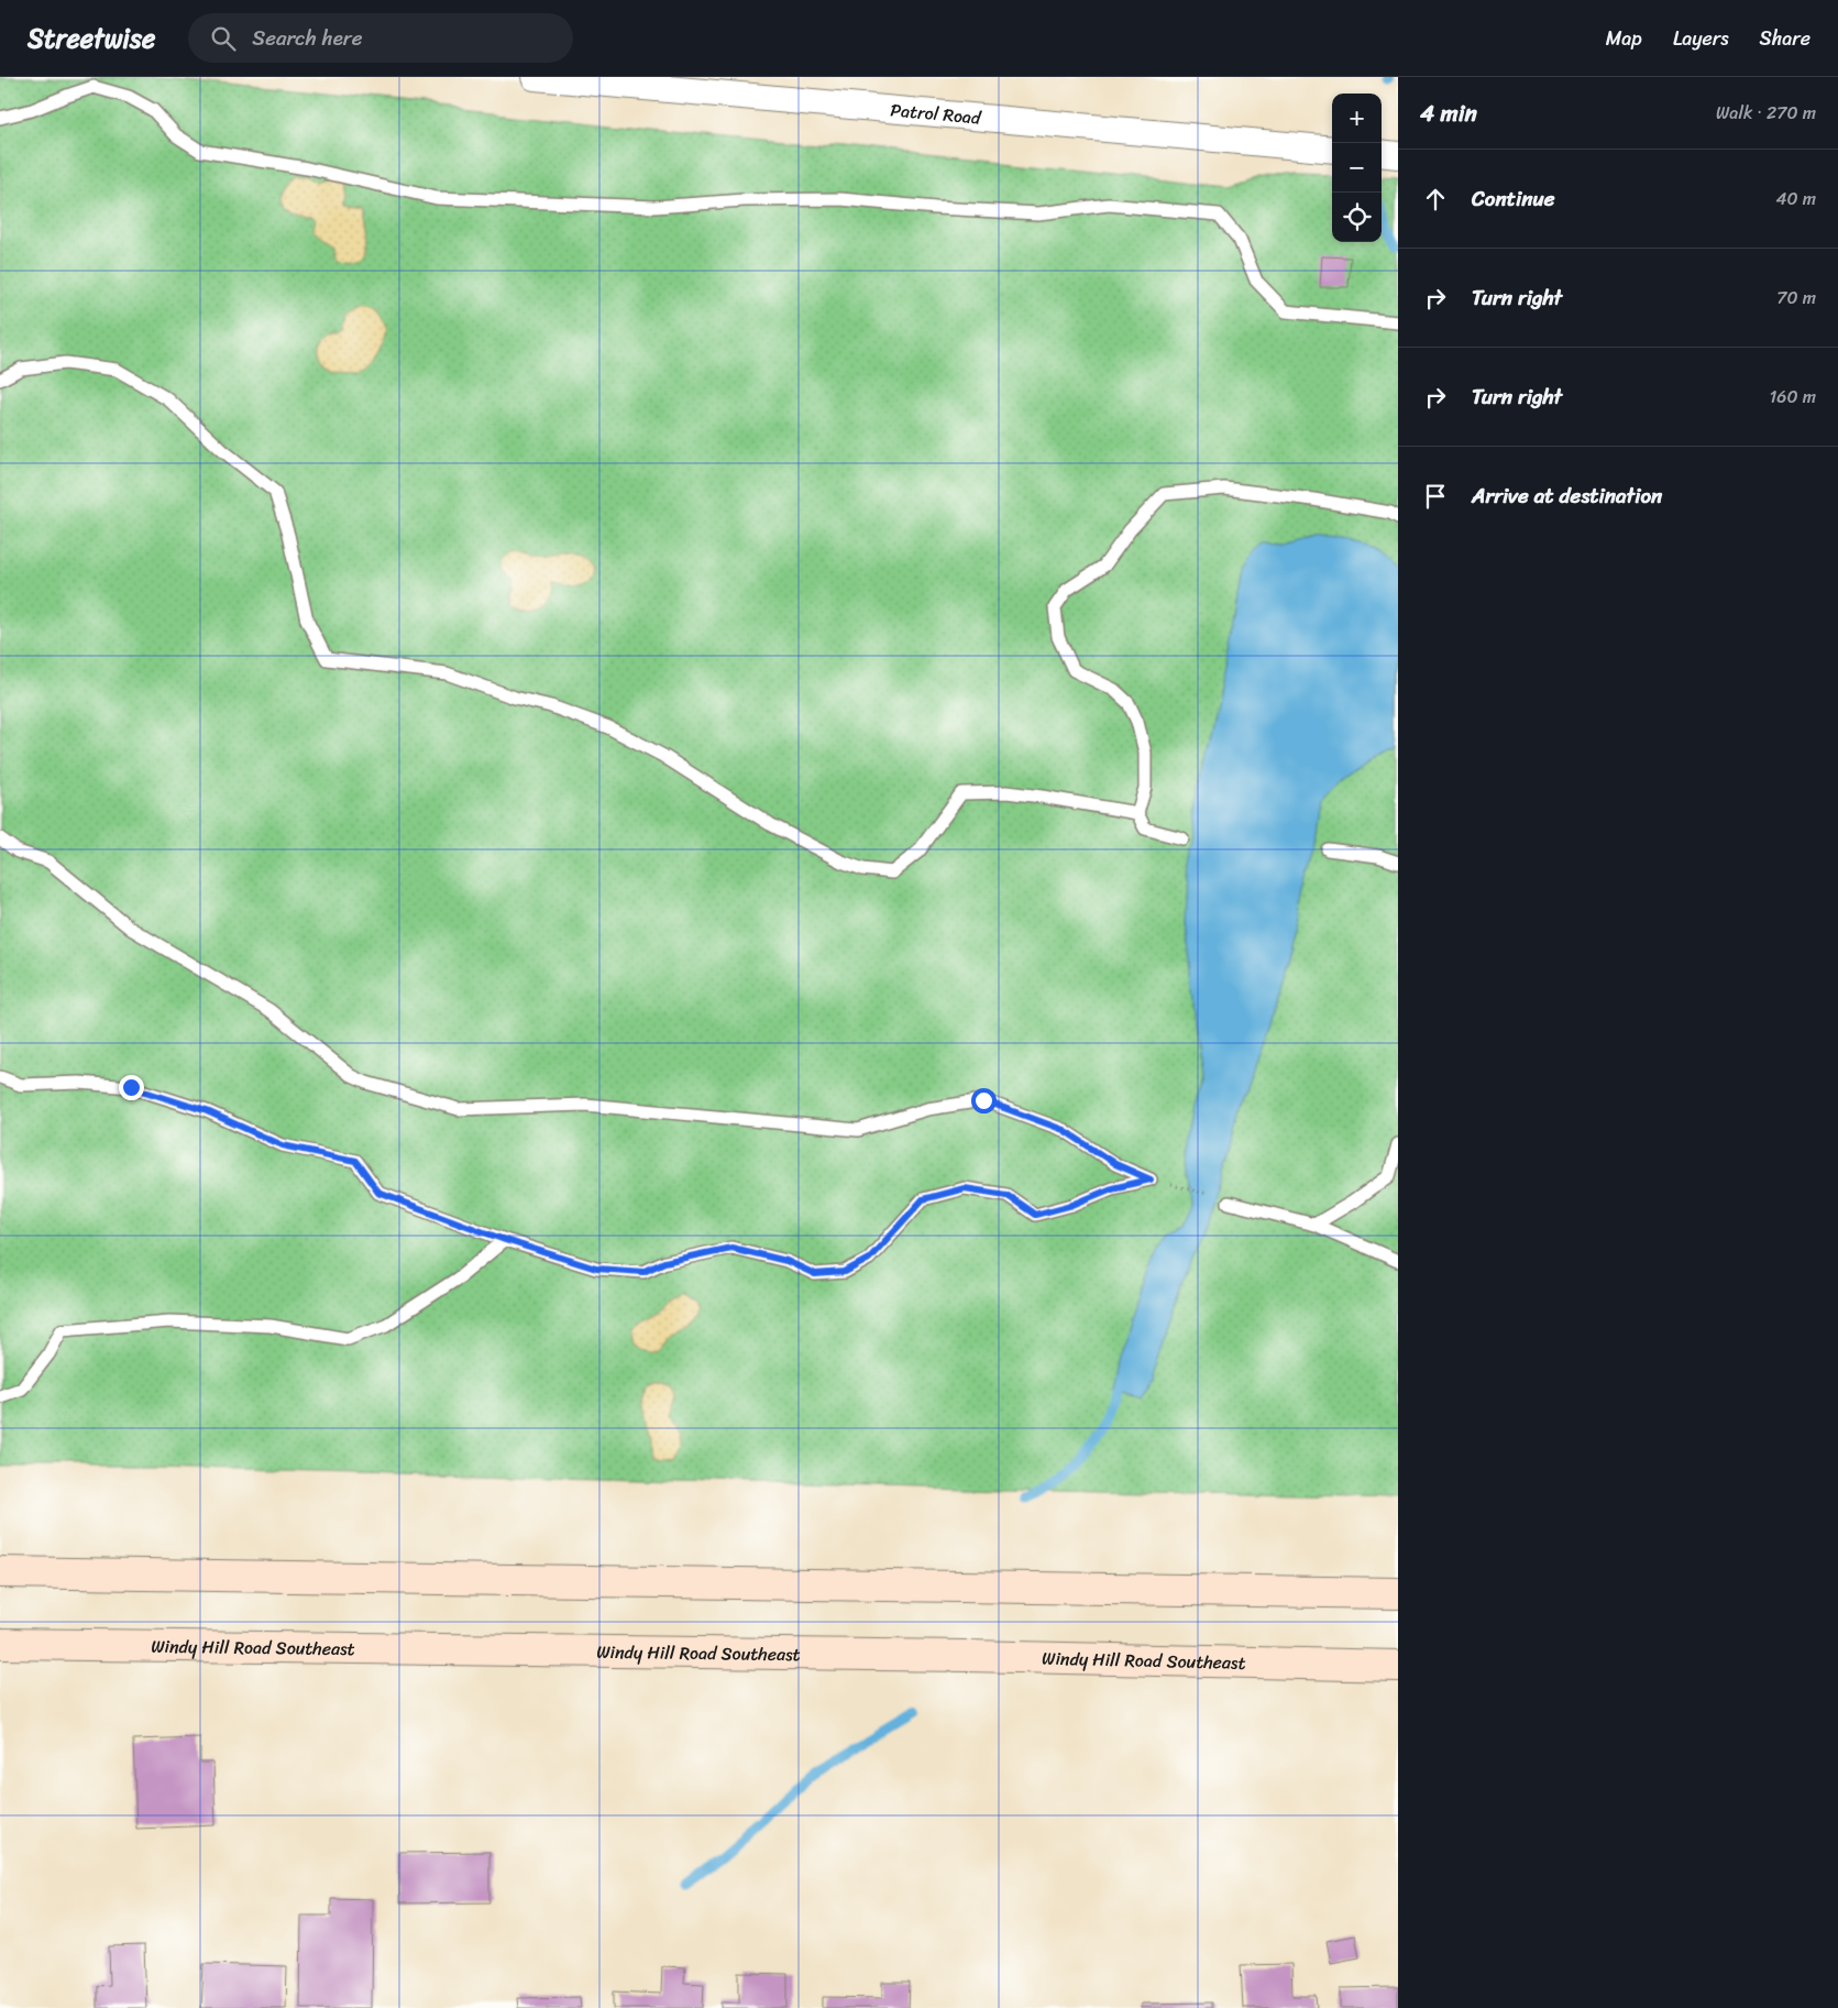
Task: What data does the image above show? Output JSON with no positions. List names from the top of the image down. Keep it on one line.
{"streets":{"main road":["Windy Hill Road Southeast"],"street":["Patrol Road"]},"page":{"header":"Streetwise","search":"Search here","nav":["Map","Layers","Share"],"heading":["4 min","Walk · 270 m"],"map_buttons":["+","−"],"list":[["Continue","40 m"],["Turn right","70 m"],["Turn right","160 m"],"Arrive at destination"]}}
